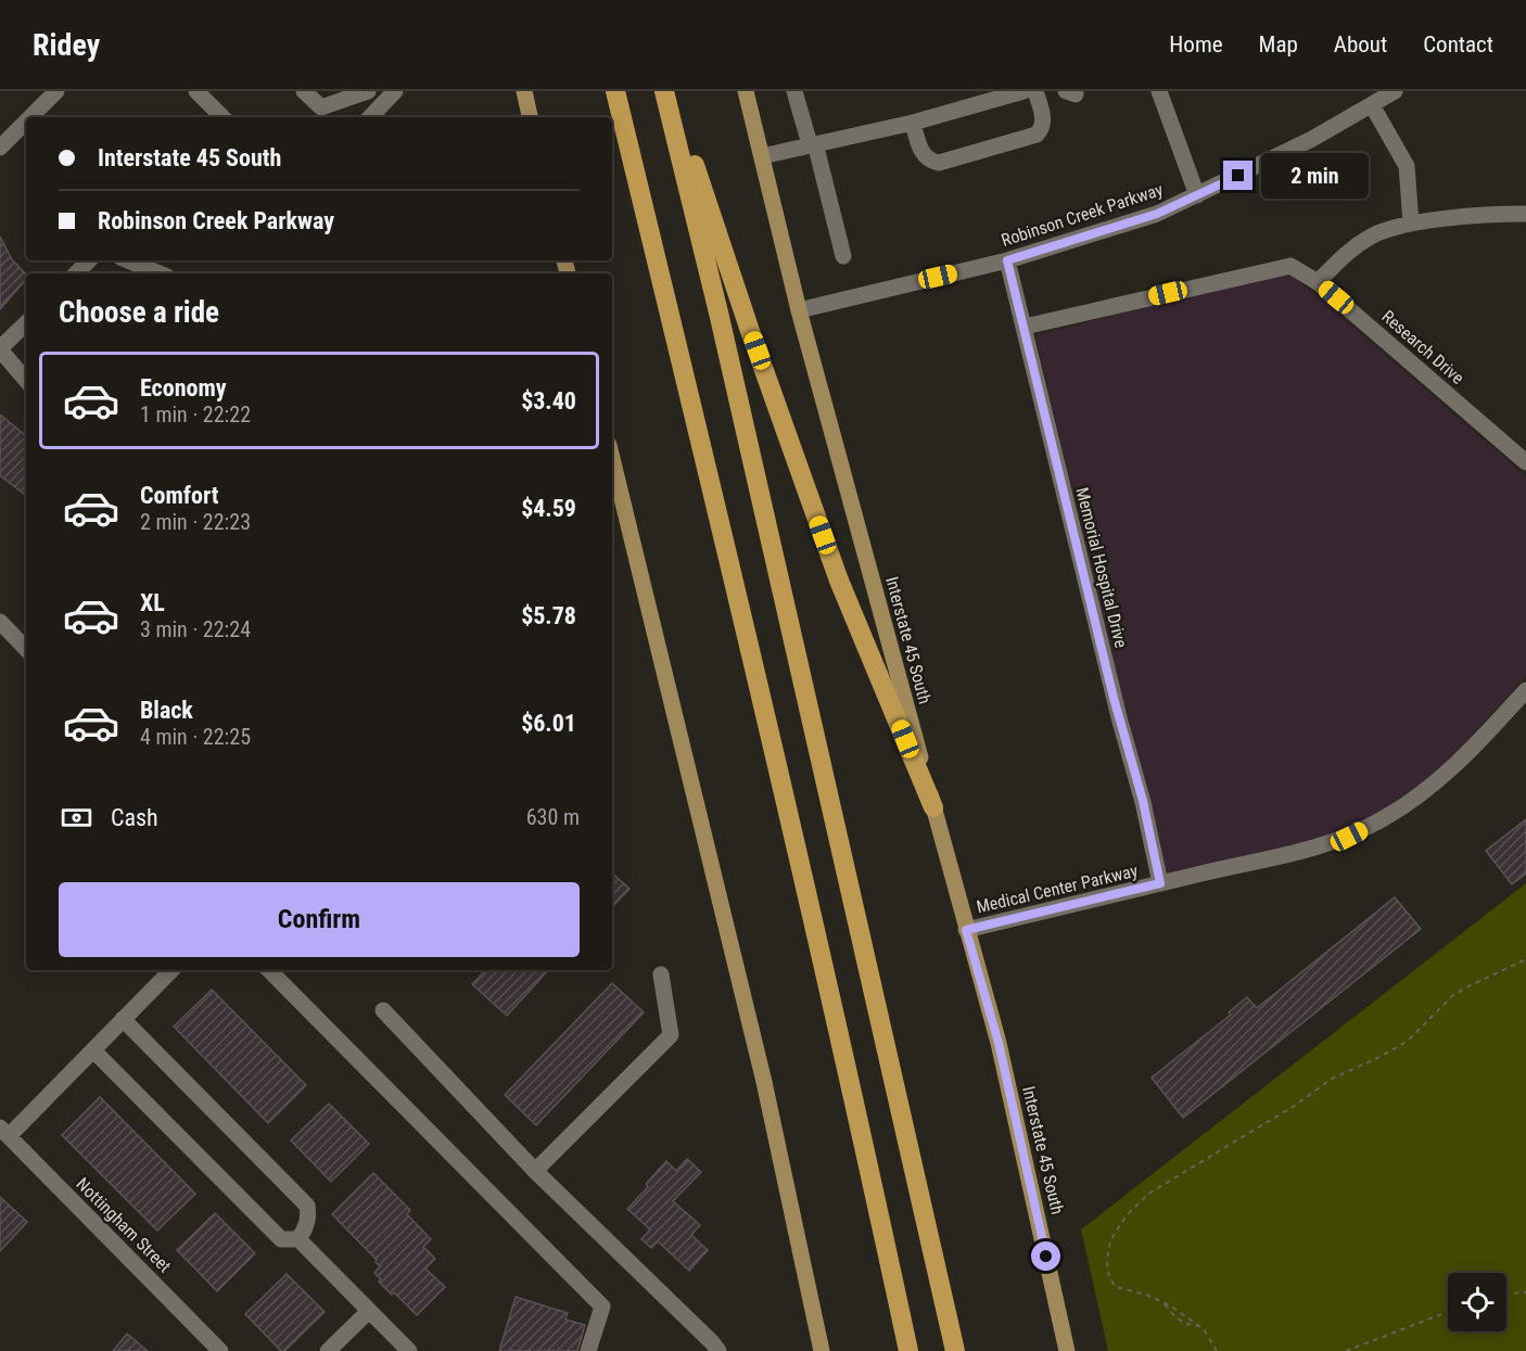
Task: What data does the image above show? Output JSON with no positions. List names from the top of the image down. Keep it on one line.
{"streets":{"main road":["Interstate 45 South"],"street":["Robinson Creek Parkway","Research Drive","Memorial Hospital Drive","Medical Center Parkway","Nottingham Street"]},"crossings":[["Robinson Creek Parkway","Memorial Hospital Drive"],["Robinson Creek Parkway","Interstate 45 South"],["Research Drive","Memorial Hospital Drive"],["Memorial Hospital Drive","Medical Center Parkway"],["Interstate 45 South","Medical Center Parkway"]],"page":{"header":"Ridey","nav":["Home","Map","About","Contact"],"banner":["Interstate 45 South","Robinson Creek Parkway"],"bubble":"2 min","heading":"Choose a ride","list":[{"name":"Economy","note":"1 min · 22:22","value":"$3.40"},{"name":"Comfort","note":"2 min · 22:23","value":"$4.59"},{"name":"XL","note":"3 min · 22:24","value":"$5.78"},{"name":"Black","note":"4 min · 22:25","value":"$6.01"}],"pay":["Cash","630 m"],"buttons":"Confirm"}}
